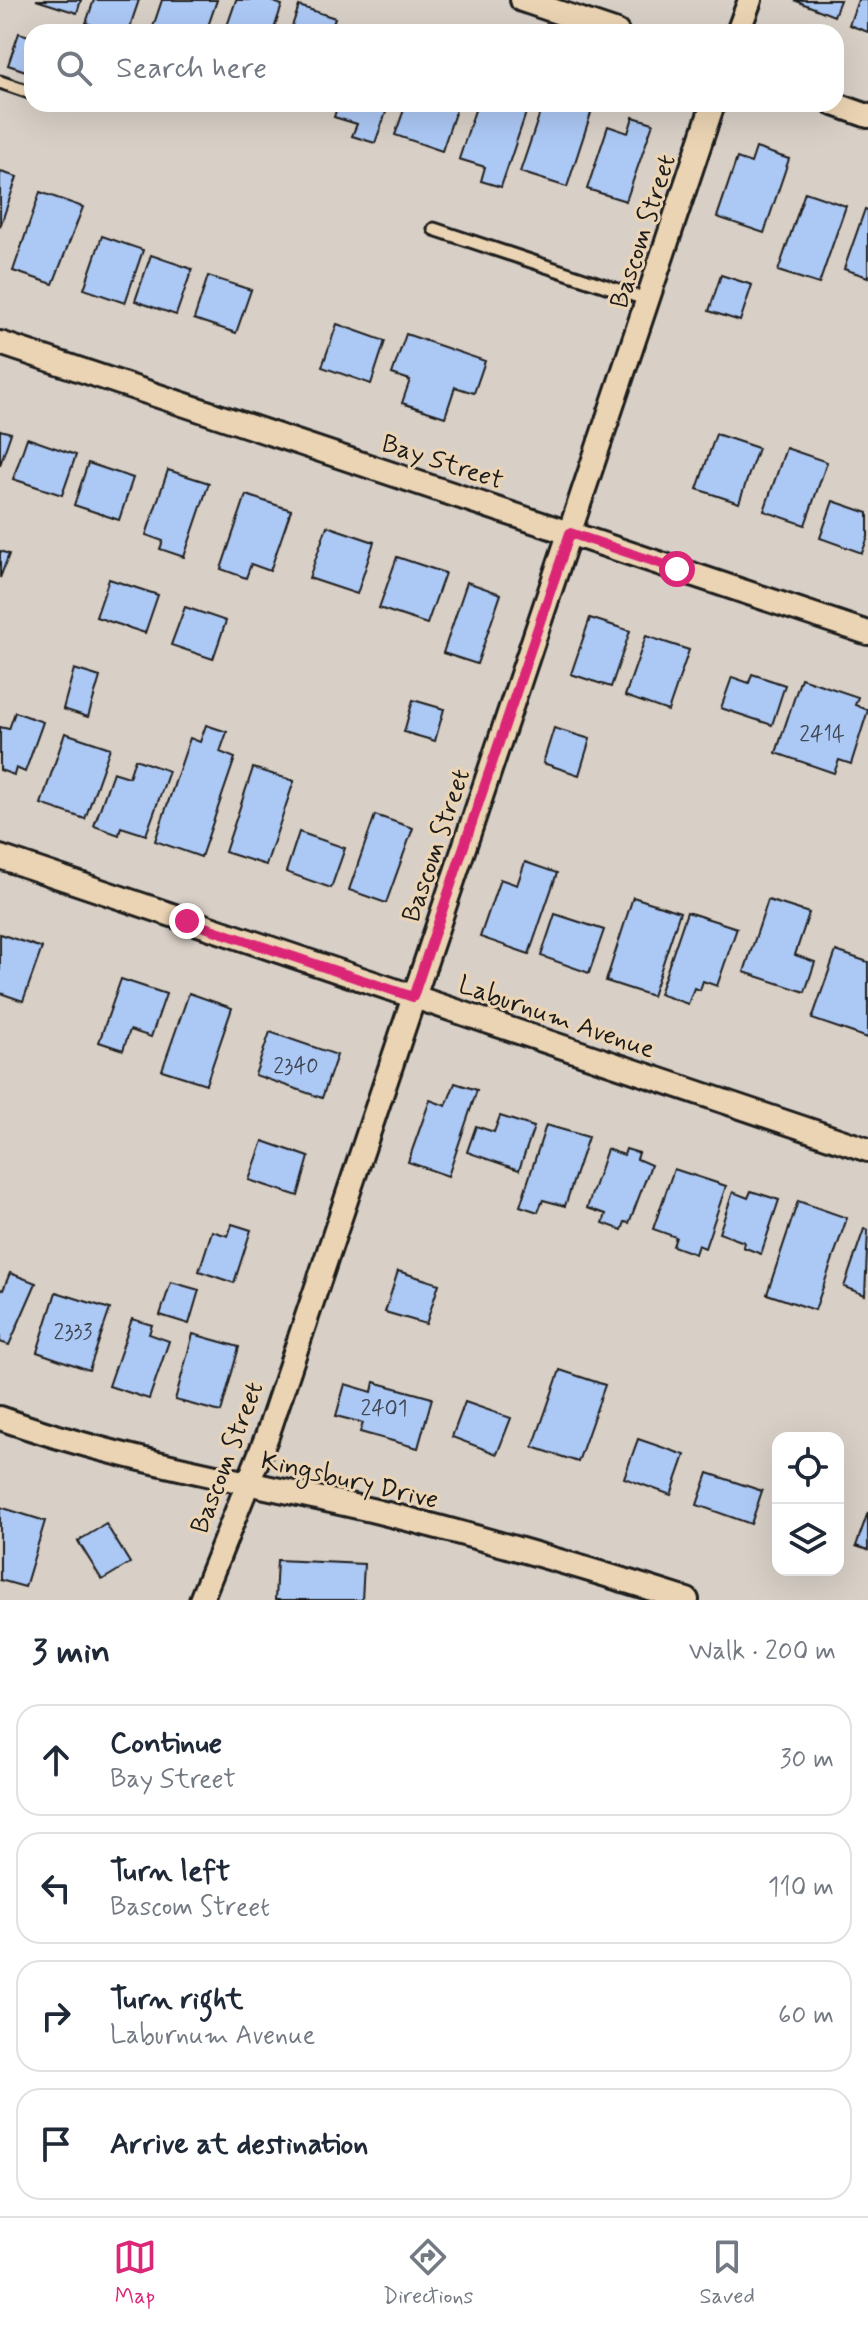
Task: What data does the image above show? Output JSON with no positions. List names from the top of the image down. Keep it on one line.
{"streets":{"street":["Bascom Street","Bay Street","Laburnum Avenue","Kingsbury Drive"]},"crossings":[["Bascom Street","Bay Street"],["Bascom Street","Laburnum Avenue"],["Bascom Street","Kingsbury Drive"]],"house_numbers":["2414","2340","2333","2401"],"page":{"search":"Search here","heading":["3 min","Walk · 200 m"],"list":[["Continue","Bay Street","30 m"],["Turn left","Bascom Street","110 m"],["Turn right","Laburnum Avenue","60 m"],"Arrive at destination"],"nav":["Map","Directions","Saved"]}}
